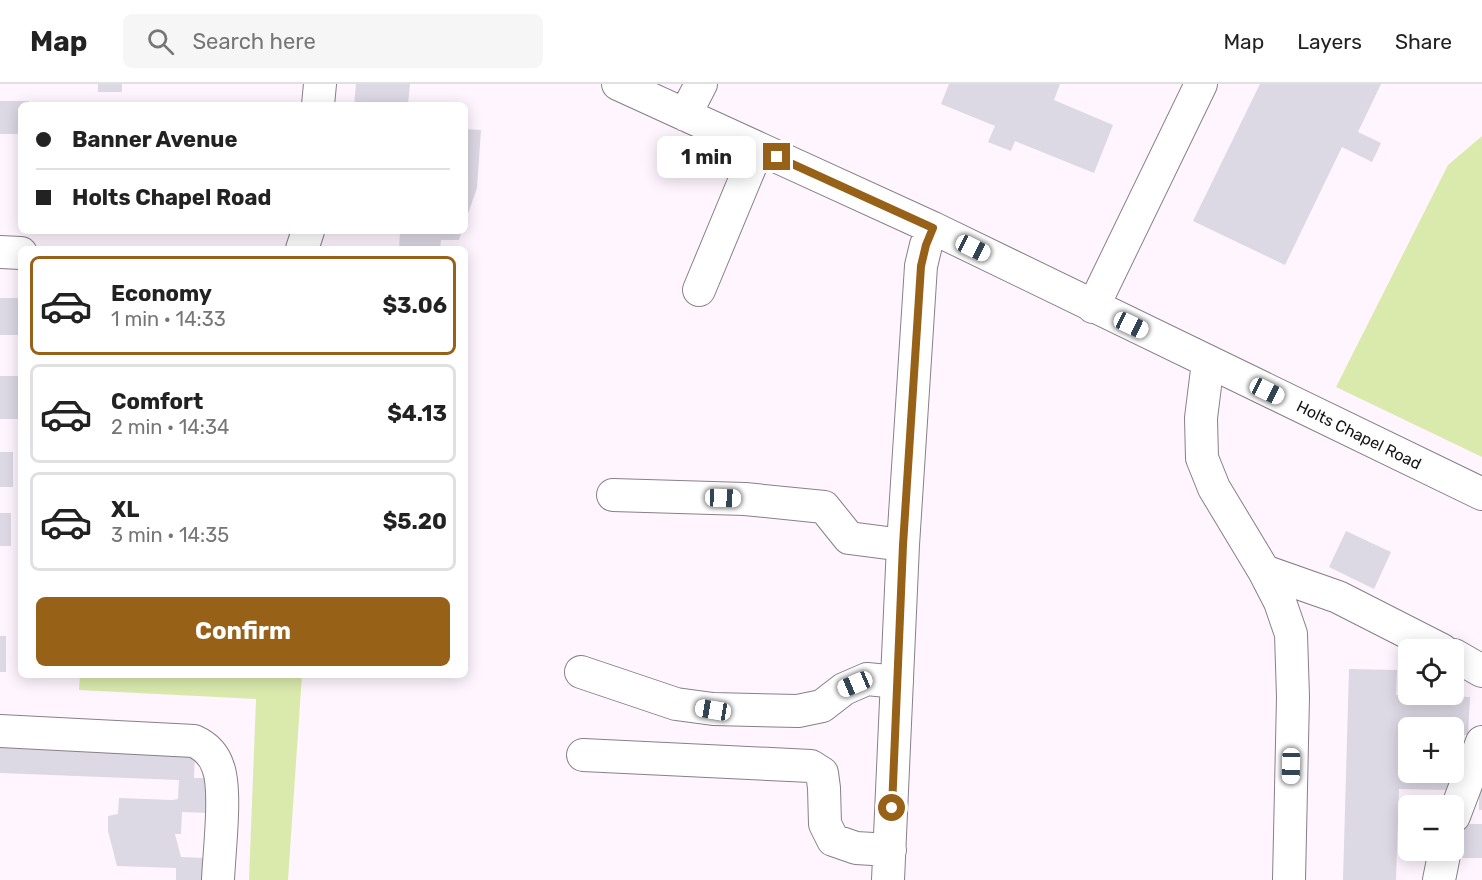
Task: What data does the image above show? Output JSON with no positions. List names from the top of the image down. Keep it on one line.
{"streets":{"street":["Holts Chapel Road"]},"page":{"header":"Map","search":"Search here","nav":["Map","Layers","Share"],"banner":["Banner Avenue","Holts Chapel Road"],"bubble":"1 min","list":[{"name":"Economy","note":"1 min · 14:33","value":"$3.06"},{"name":"Comfort","note":"2 min · 14:34","value":"$4.13"},{"name":"XL","note":"3 min · 14:35","value":"$5.20"}],"buttons":"Confirm","map_buttons":["+","−"]}}
